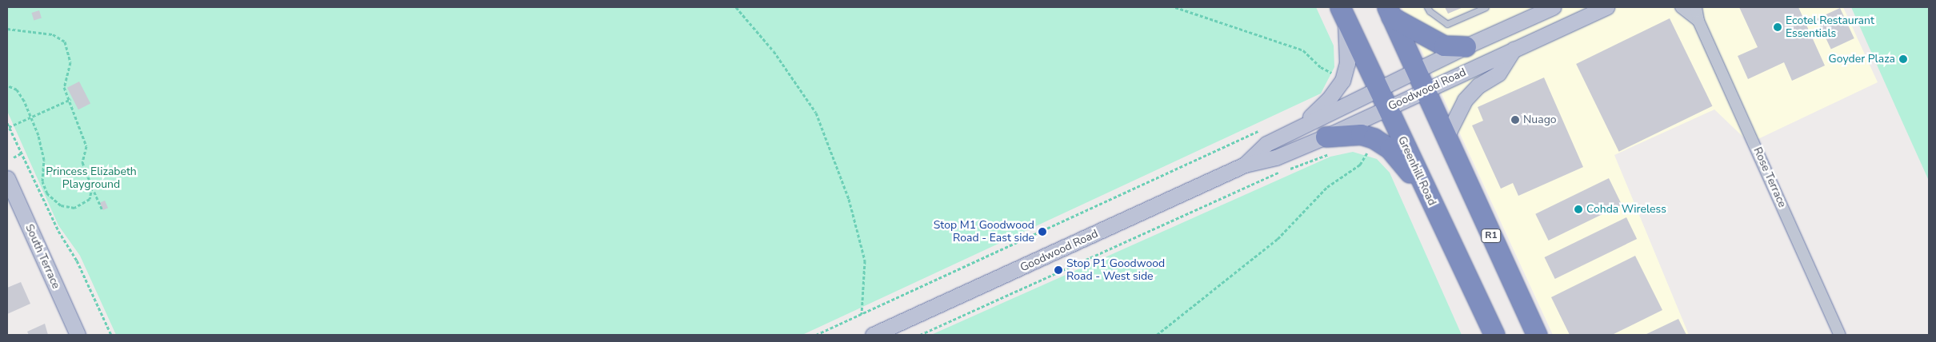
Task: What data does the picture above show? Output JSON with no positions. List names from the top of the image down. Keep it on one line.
{"streets":{"highway":["Greenhill Road","R1"],"main road":["Goodwood Road","South Terrace"],"street":["Rose Terrace"]},"crossings":[["Goodwood Road","Greenhill Road"],["Goodwood Road","R1"]],"parks":["Princess Elizabeth Playground"],"places":["Ecotel Restaurant Essentials","Goyder Plaza","Nuago","Cohda Wireless","Stop M1 Goodwood Road - East side","Stop P1 Goodwood Road - West side"]}
